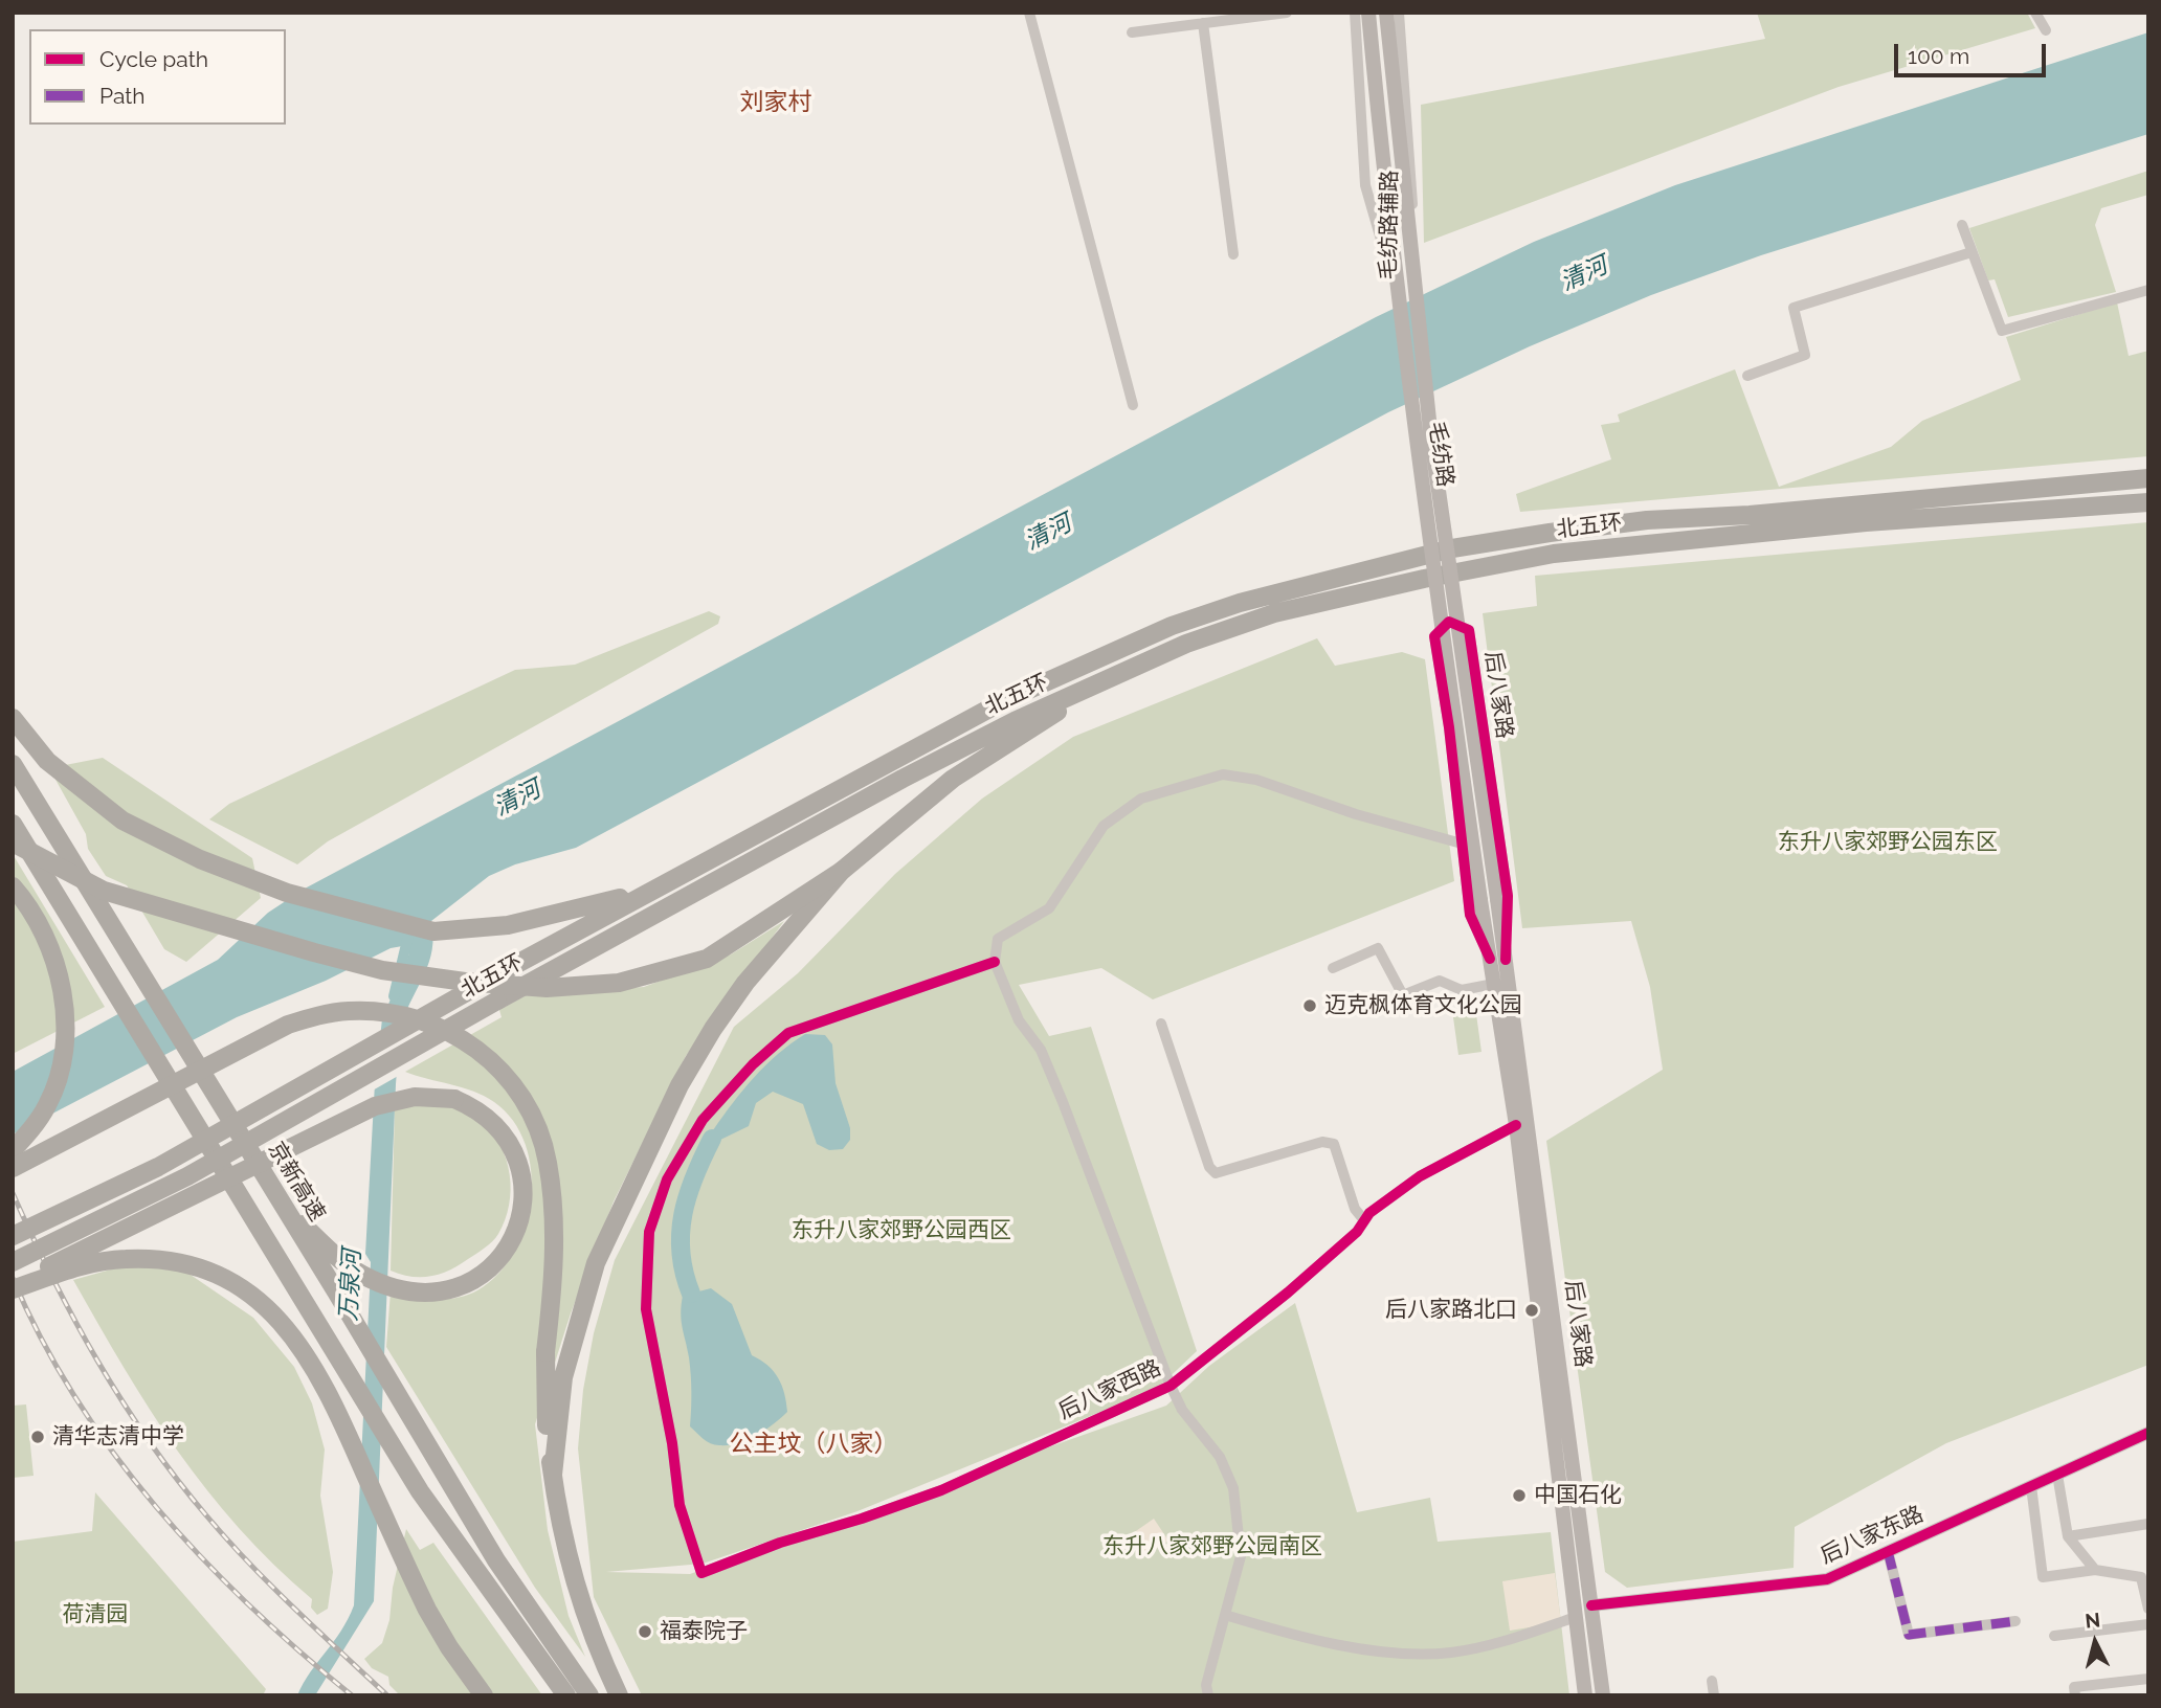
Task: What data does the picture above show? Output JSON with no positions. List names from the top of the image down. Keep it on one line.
{"streets":{"highway":["北五环","京新高速"],"main road":["毛纺路","后八家路"],"street":["毛纺路辅路","后八家西路","后八家东路"]},"crossings":[["毛纺路","后八家路"],["后八家路","后八家西路"],["后八家路","后八家东路"]],"districts":["刘家村","公主坟（八家）"],"water":["清河","万泉河"],"parks":["东升八家郊野公园东区","东升八家郊野公园西区","东升八家郊野公园南区","荷清园"],"places":["迈克枫体育文化公园","后八家路北口","清华志清中学","中国石化","福泰院子"],"legend":["Cycle path","Path"],"scale_bar":"100 m","north":"top"}
